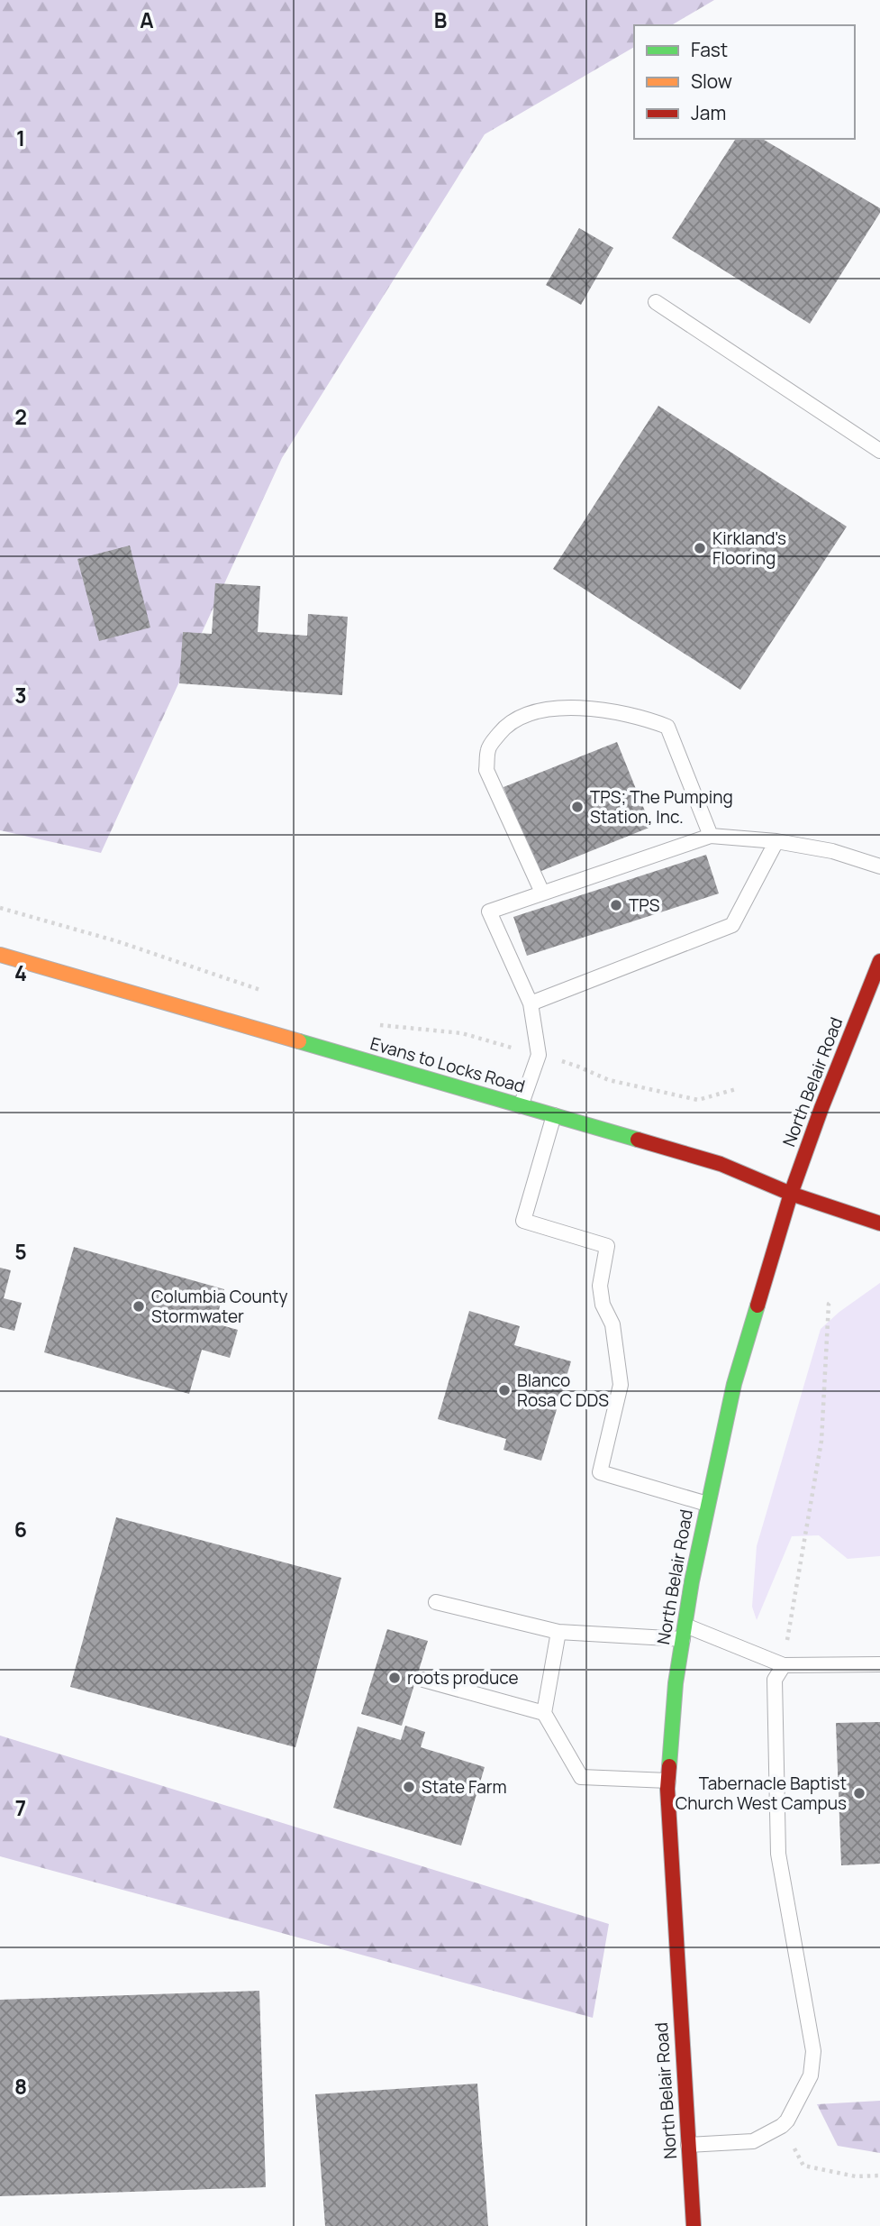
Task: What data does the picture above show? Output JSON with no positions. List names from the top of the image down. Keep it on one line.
{"streets":{"street":["Evans to Locks Road","North Belair Road"]},"crossings":[["Evans to Locks Road","North Belair Road"]],"places":["Kirkland's Flooring","TPS; The Pumping Station, Inc.","TPS","Columbia County Stormwater","Blanco Rosa C DDS","roots produce","State Farm","Tabernacle Baptist Church West Campus"],"legend":["Fast","Slow","Jam"],"grid":{"columns":["A","B"],"rows":["1","2","3","4","5","6","7","8"]}}
